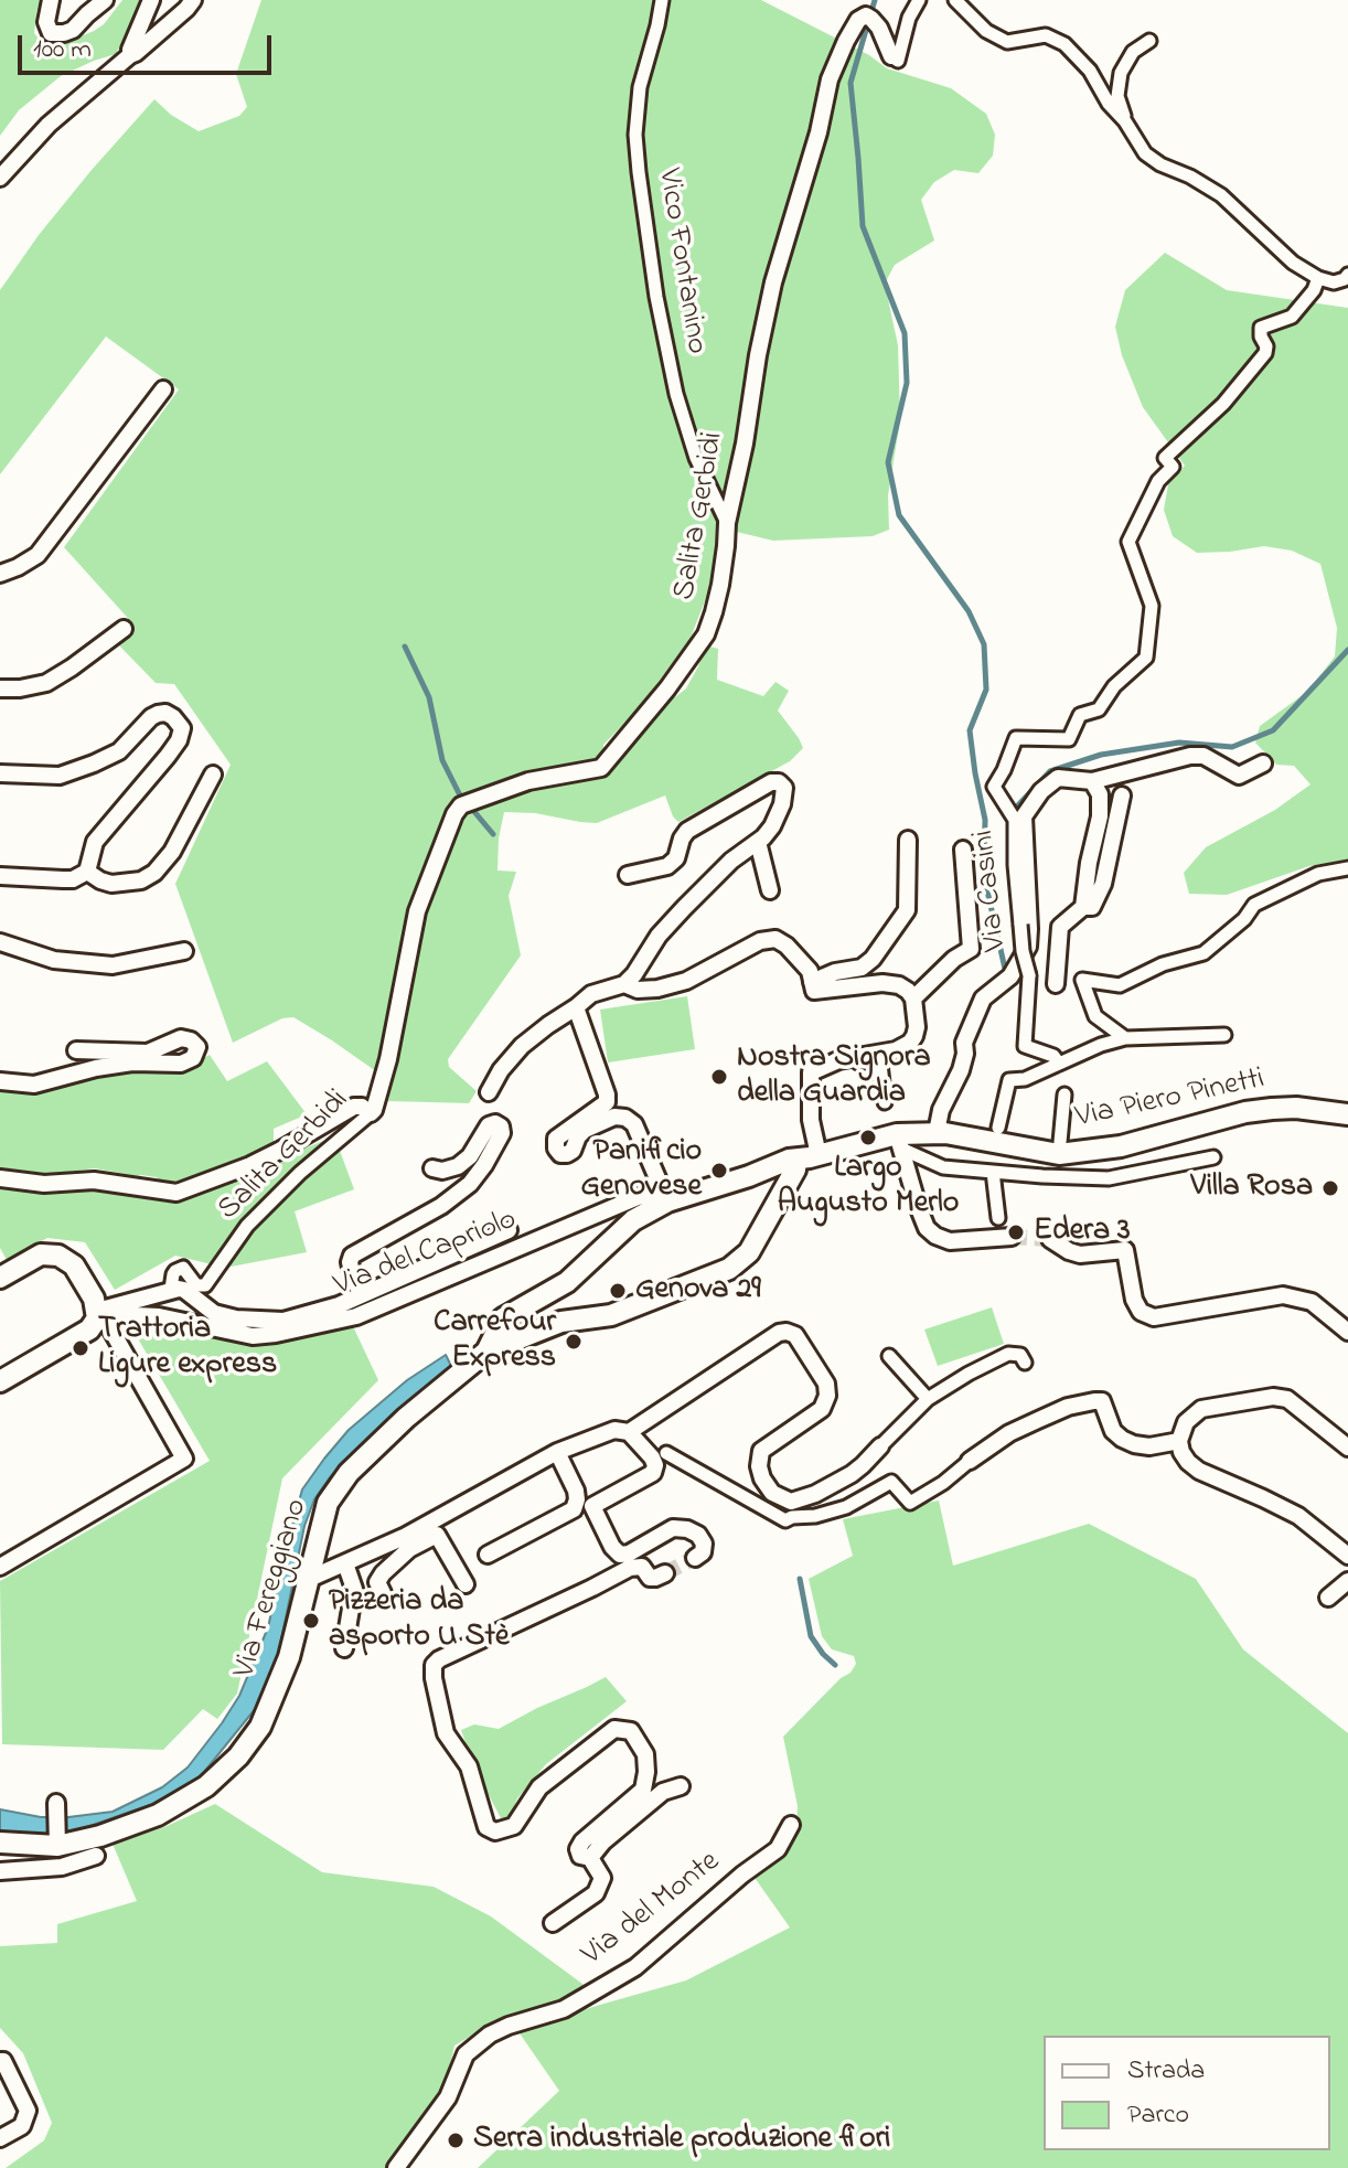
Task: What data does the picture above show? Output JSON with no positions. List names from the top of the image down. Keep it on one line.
{"streets":{"street":["Vico Fontanino","Salita Gerbidi","Via Casini","Via Piero Pinetti","Via del Capriolo","Via Fereggiano","Via del Monte"]},"crossings":[["Vico Fontanino","Salita Gerbidi"],["Salita Gerbidi","Via del Capriolo"],["Via del Capriolo","Via Fereggiano"]],"places":["Nostra Signora della Guardia","Largo Augusto Merlo","Panificio Genovese","Villa Rosa","Edera 3","Genova 29","Carrefour Express","Trattoria Ligure express","Pizzeria da asporto U Stè","Serra industriale produzione fiori"],"legend":["Strada","Parco"],"scale_bar":"100 m"}
